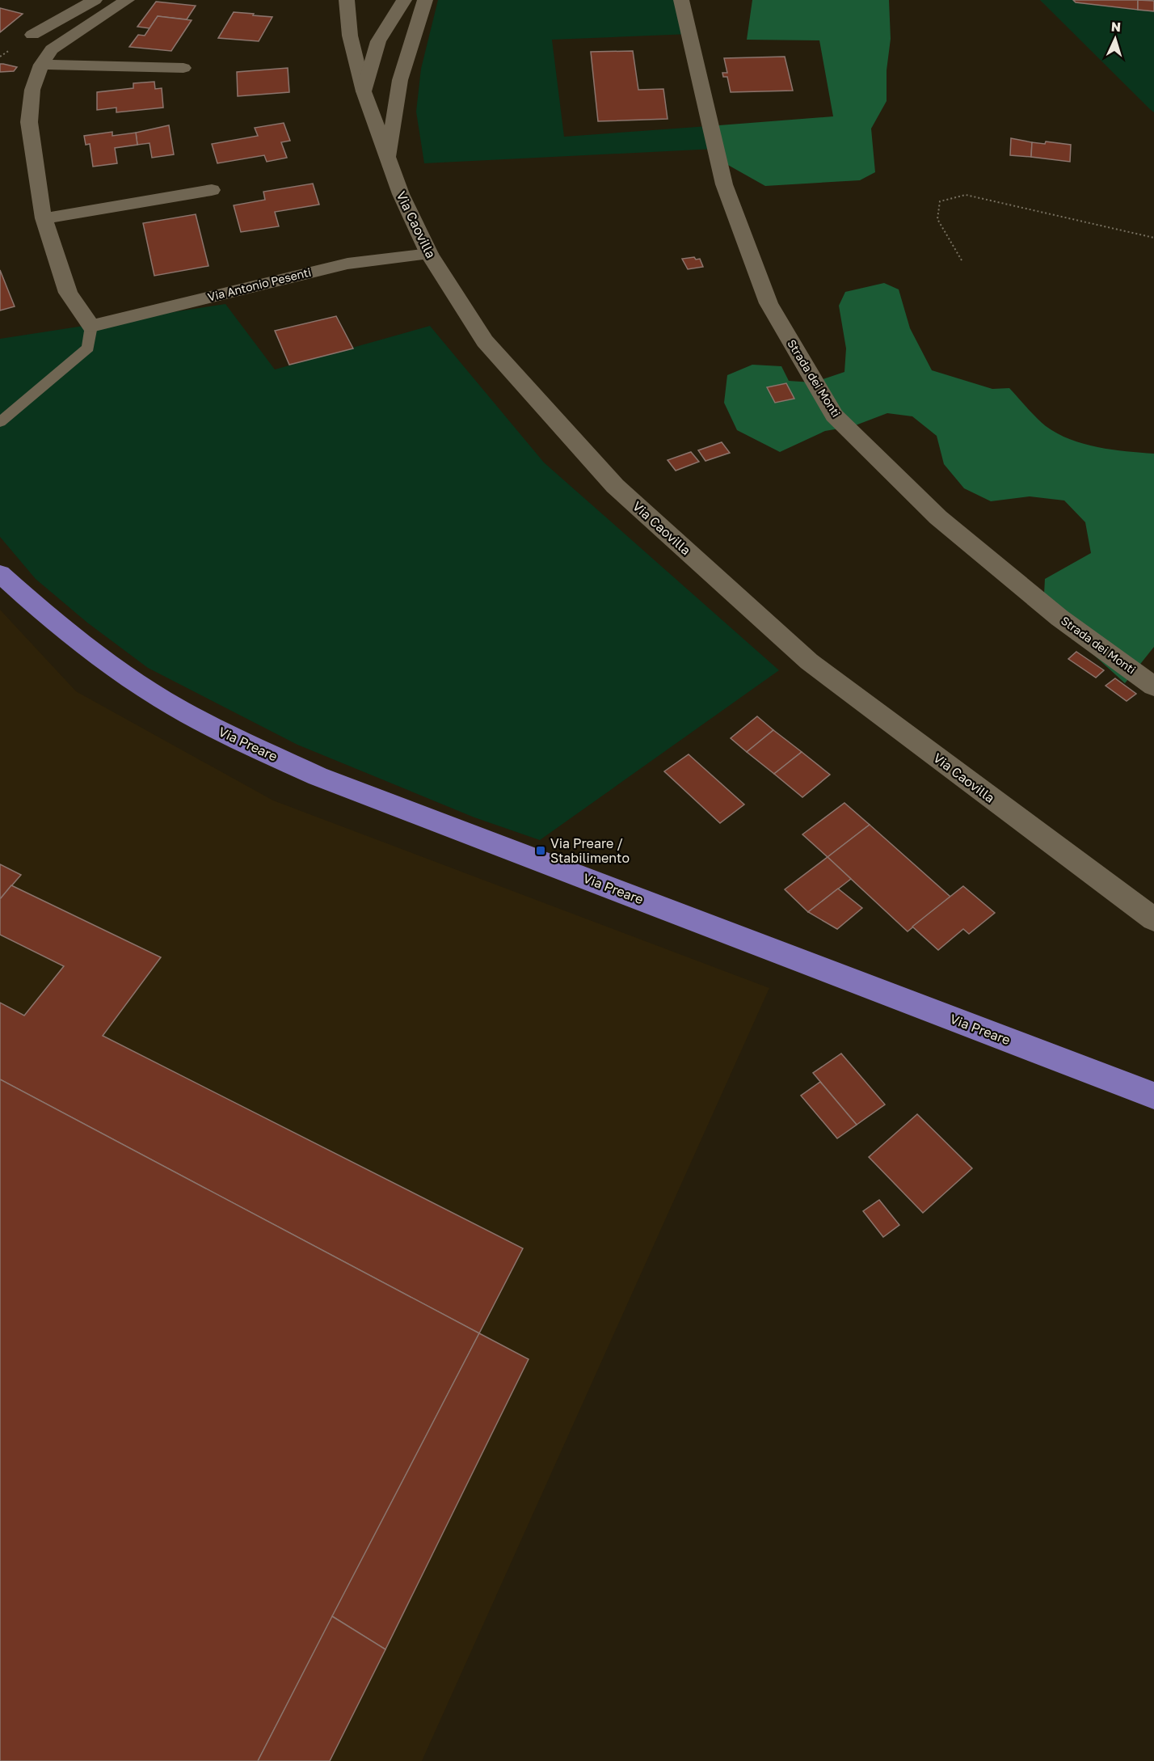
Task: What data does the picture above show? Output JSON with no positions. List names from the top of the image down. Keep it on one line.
{"streets":{"main road":["Via Preare"],"street":["Via Caovilla","Via Antonio Pesenti","Strada dei Monti"]},"crossings":[["Via Caovilla","Via Antonio Pesenti"]],"places":{"transit":["Via Preare / Stabilimento"]},"north":"top"}
